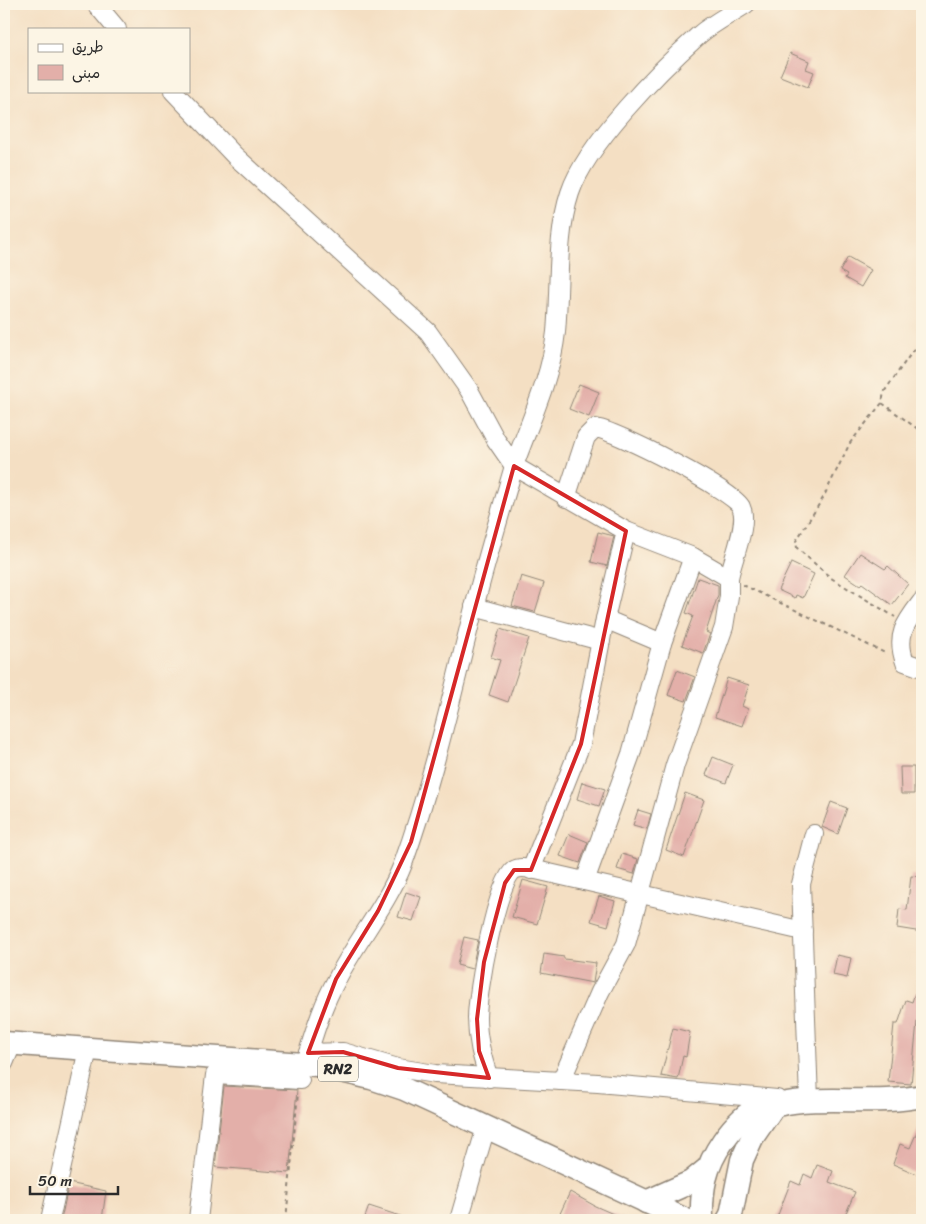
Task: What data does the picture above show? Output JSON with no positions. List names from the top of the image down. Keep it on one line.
{"streets":{"main road":["RN2"]},"legend":["طريق","مبنى"],"scale_bar":"50 m"}
